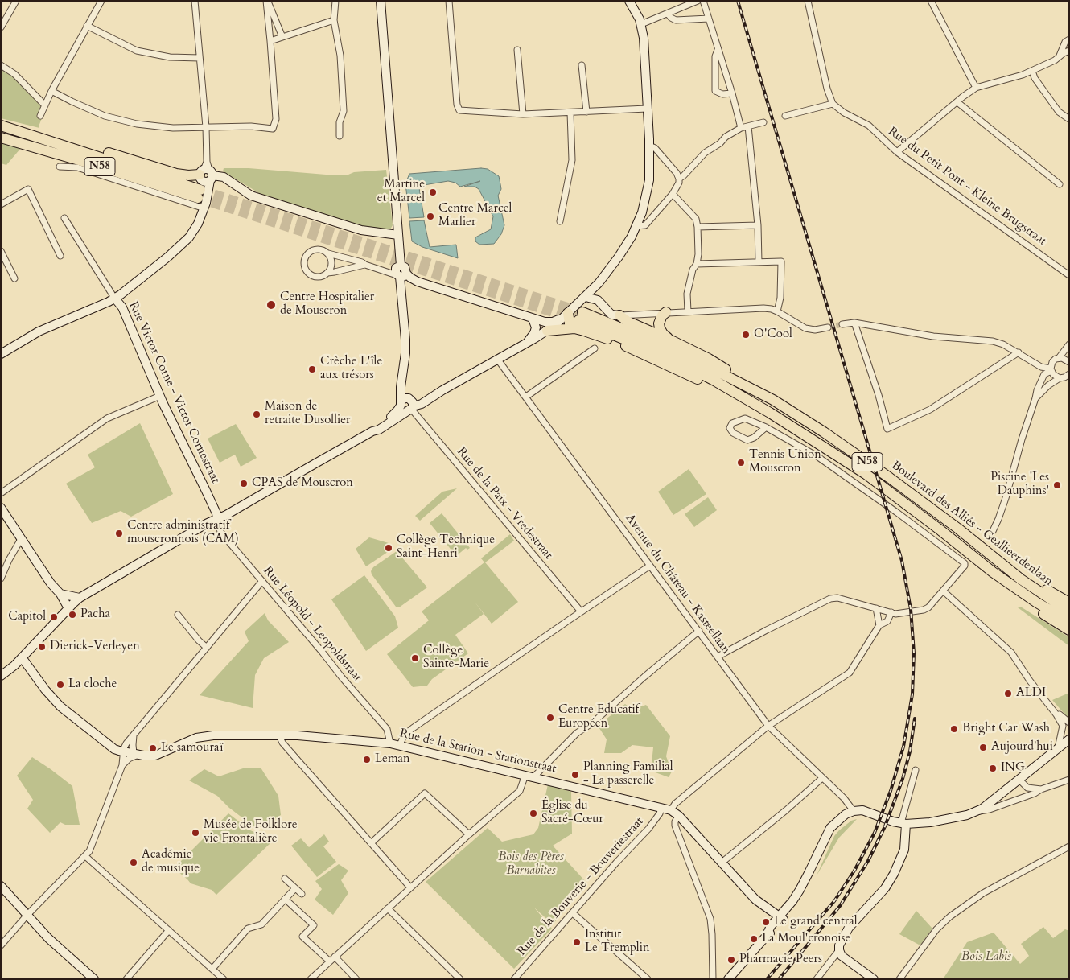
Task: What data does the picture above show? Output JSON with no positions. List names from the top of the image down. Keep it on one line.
{"streets":{"highway":["N58","Boulevard des Alliés - Geallieerdenlaan"],"main road":["Rue Victor Corne - Victor Cornestraat","Rue de la Station - Stationstraat"],"street":["Rue du Petit Pont - Kleine Brugstraat","Rue de la Paix - Vredestraat","Avenue du Château - Kasteellaan","Rue Léopold - Leopoldstraat","Rue de la Bouverie - Bouveriestraat"]},"crossings":[["N58","Boulevard des Alliés - Geallieerdenlaan"],["Rue Victor Corne - Victor Cornestraat","Rue Léopold - Leopoldstraat"],["Rue Léopold - Leopoldstraat","Rue de la Station - Stationstraat"],["Rue de la Station - Stationstraat","Rue de la Bouverie - Bouveriestraat"]],"parks":["Bois des Pères Barnabites","Bois Labis"],"places":["Martine et Marcel","Centre Marcel Marlier","Centre Hospitalier de Mouscron","O'Cool","Crèche L'île aux trésors","Maison de retraite Dusollier","Tennis Union Mouscron","CPAS de Mouscron","Piscine 'Les Dauphins'","Centre administratif mouscronnois (CAM)","Collège Technique Saint-Henri","Pacha","Capitol","Dierick-Verleyen","Collège Sainte-Marie","La cloche","ALDI","Centre Educatif Européen","Bright Car Wash","Aujourd'hui","Le samouraï","Leman","ING","Planning Familial - La passerelle","Église du Sacré-Cœur","Musée de Folklore vie Frontalière","Académie de musique","Le grand central","La Moul'cronoise","Institut Le Tremplin","Pharmacie Peers"]}
